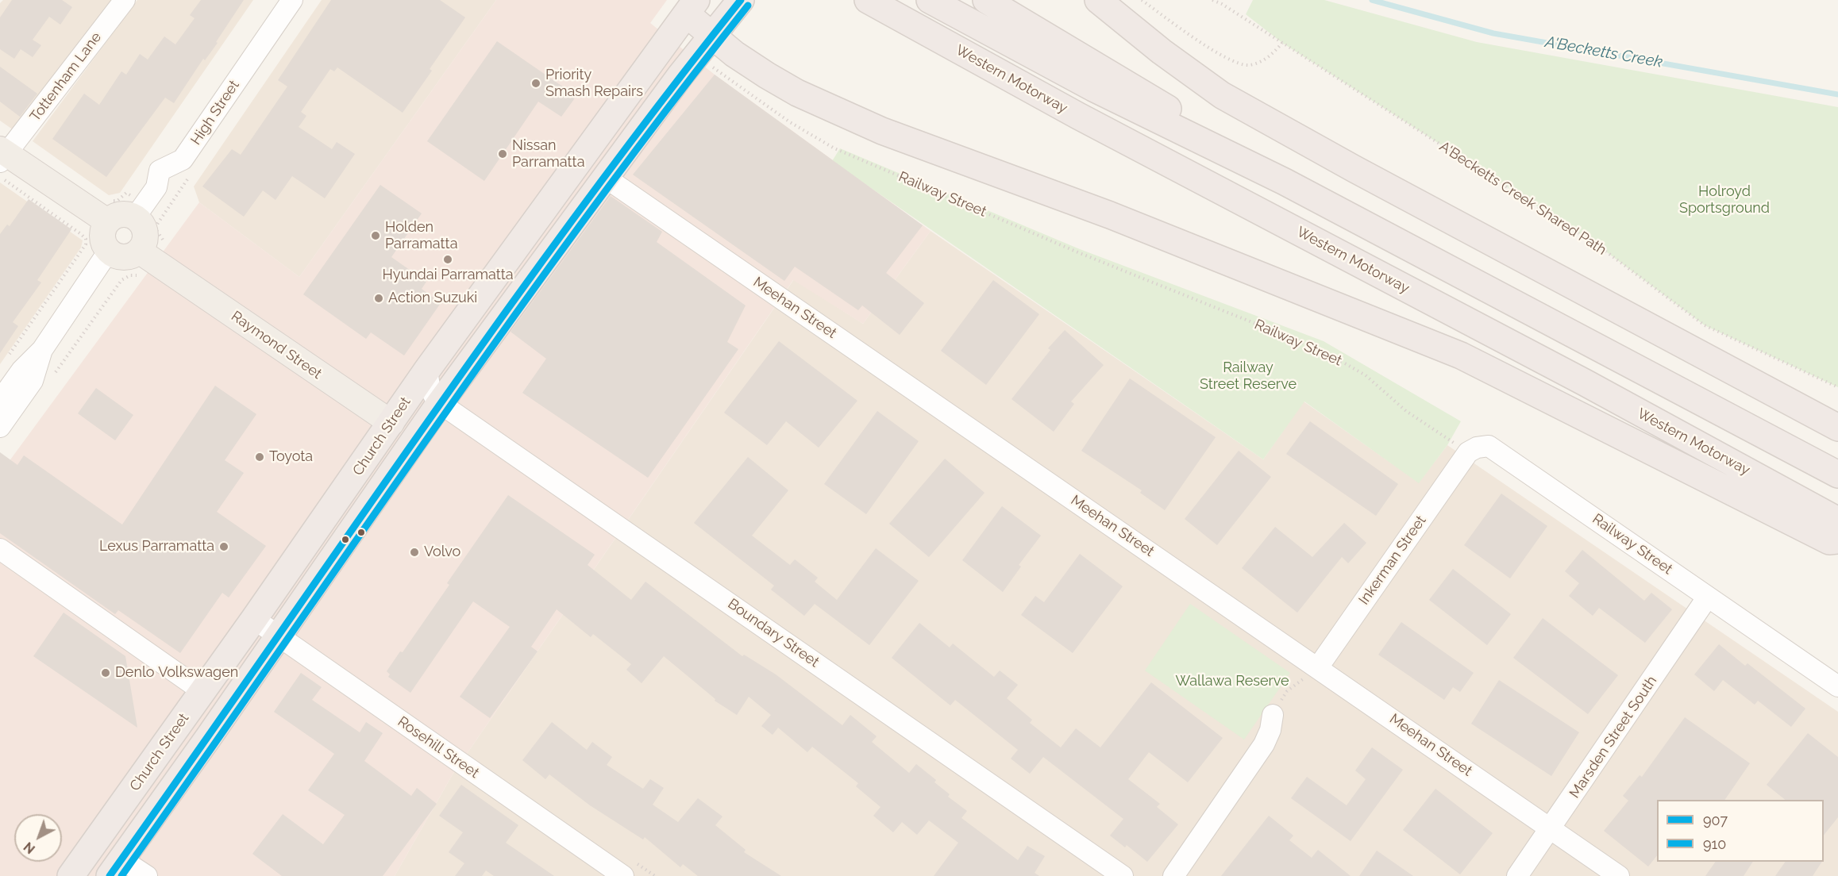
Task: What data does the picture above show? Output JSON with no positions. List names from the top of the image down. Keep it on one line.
{"streets":{"highway":["Western Motorway","Church Street"],"main road":["Raymond Street"],"street":["Tottenham Lane","High Street","Railway Street","Meehan Street","Inkerman Street","Boundary Street","Marsden Street South","Rosehill Street"],"path":["A'Becketts Creek Shared Path"]},"crossings":[["High Street","Raymond Street"],["Railway Street","Inkerman Street"],["Railway Street","Marsden Street South"],["Meehan Street","Church Street"],["Meehan Street","Inkerman Street"],["Meehan Street","Marsden Street South"],["Raymond Street","Church Street"],["Church Street","Boundary Street"],["Church Street","Rosehill Street"]],"water":["A'Becketts Creek"],"parks":["Holroyd Sportsground","Railway Street Reserve","Wallawa Reserve"],"places":["Priority Smash Repairs","Nissan Parramatta","Holden Parramatta","Hyundai Parramatta","Action Suzuki","Toyota","Lexus Parramatta","Volvo","Denlo Volkswagen"],"lines":["transit line 907","transit line 910"],"legend":["907","910"],"north":"bottom left"}
